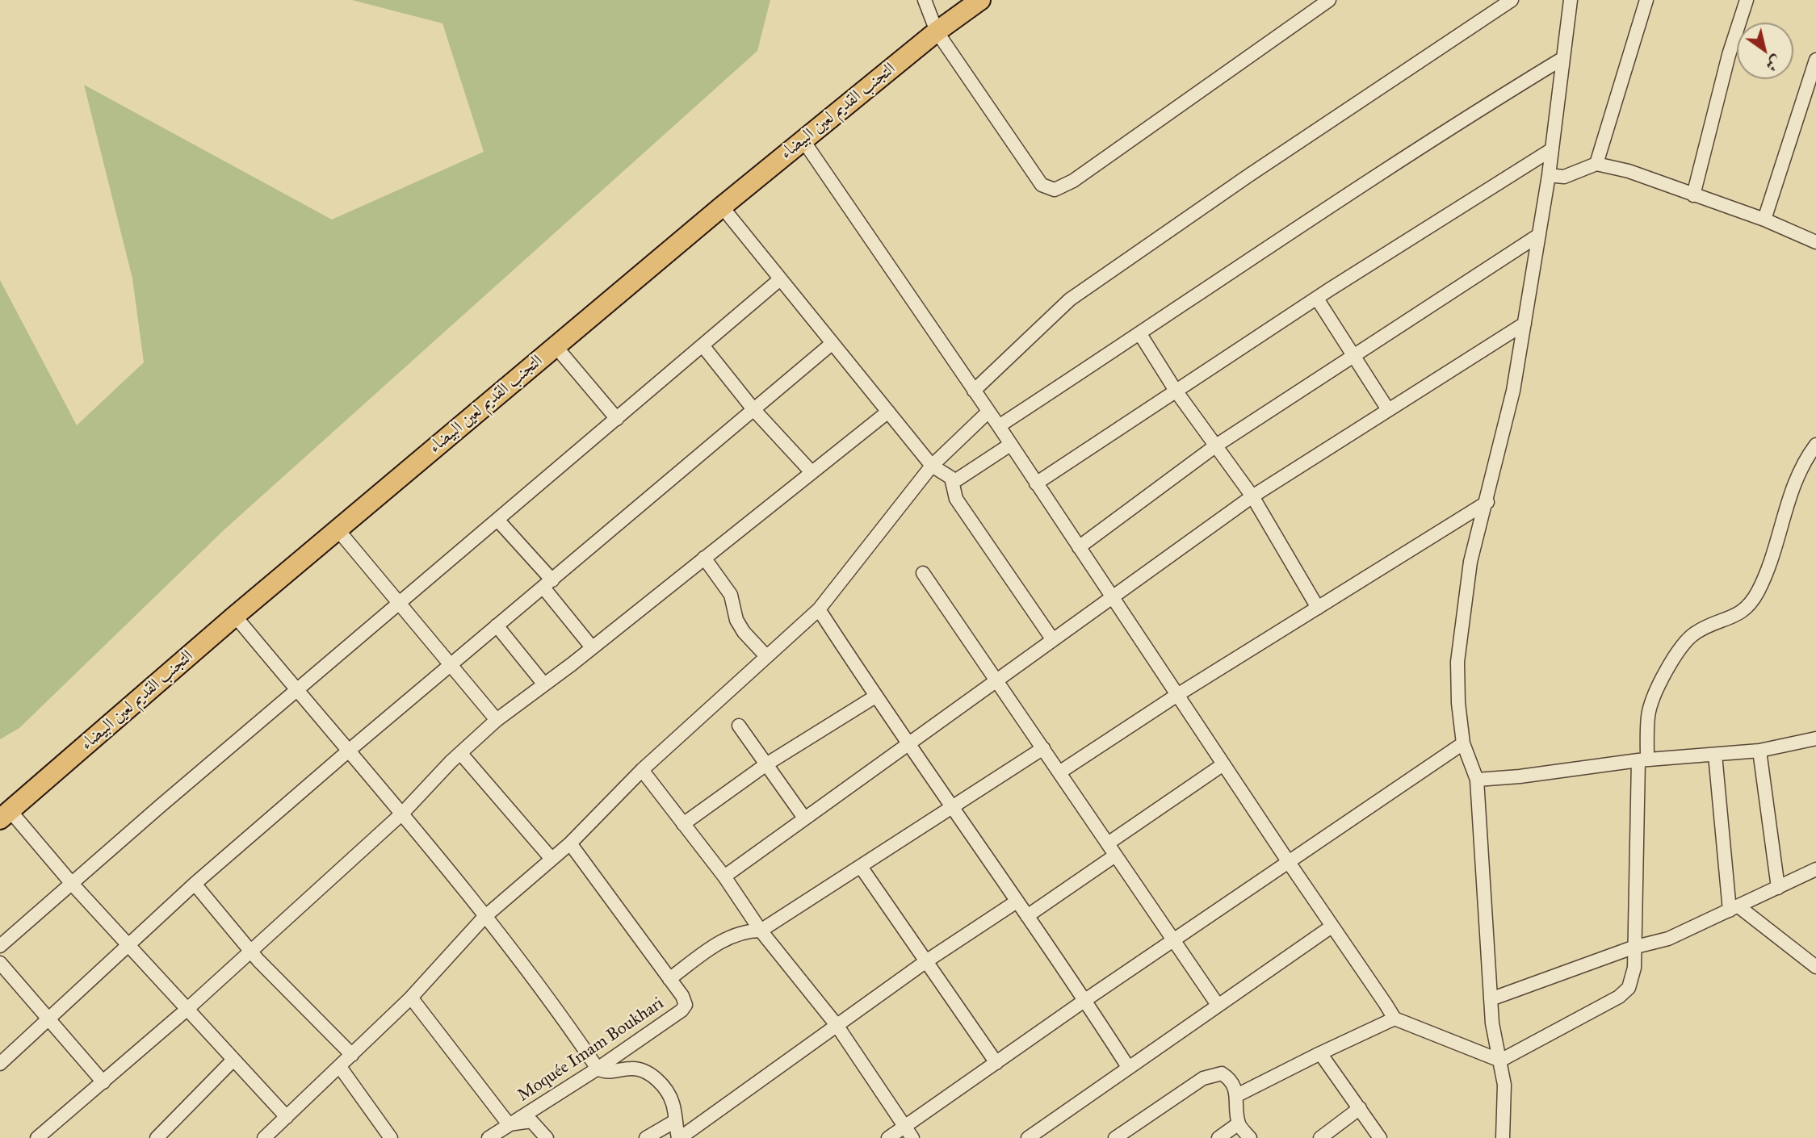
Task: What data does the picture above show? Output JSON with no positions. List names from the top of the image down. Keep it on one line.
{"streets":{"main road":["التجنب القديم لعين البيضاء"],"street":["Moquée Imam Boukhari"]},"north":"bottom right"}
